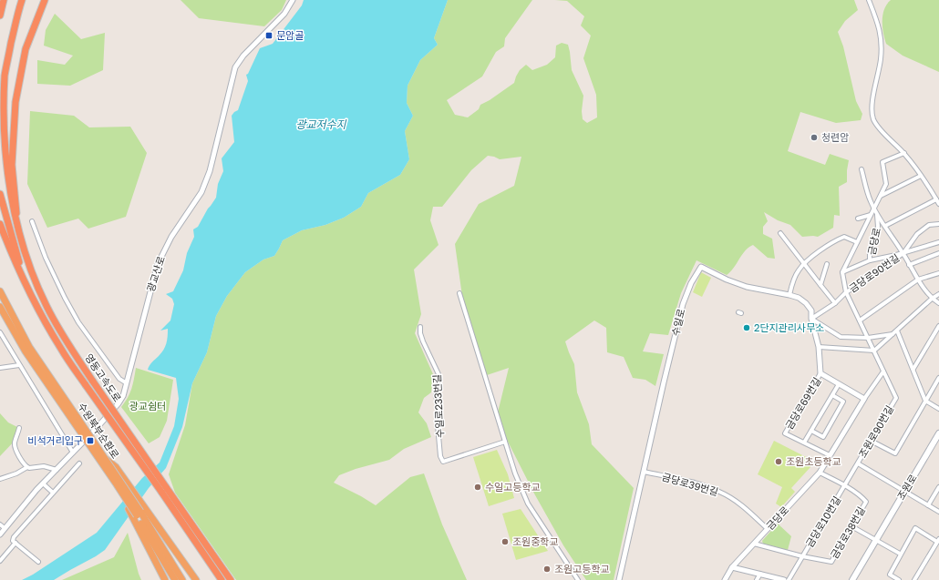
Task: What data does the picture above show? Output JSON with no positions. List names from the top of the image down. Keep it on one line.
{"streets":{"highway":["영동고속도로","수원북부순환로"],"main road":["조원로"],"street":["금당로","금당로90번길","광교산로","수일로","금당로69번길","수일로233번길","조원로90번길","금당로39번길","금당로10번길","금당로38번길"]},"crossings":[["금당로","금당로90번길"],["금당로","금당로69번길"],["금당로","조원로90번길"],["금당로","금당로39번길"],["금당로","금당로38번길"],["금당로90번길","금당로69번길"],["수일로","금당로69번길"],["수일로","금당로39번길"],["조원로90번길","조원로"],["조원로90번길","금당로10번길"],["금당로10번길","금당로38번길"]],"water":["광교저수지"],"parks":["광교쉼터"],"places":{"transit":["문암골","비석거리입구"],"other":["청련암","2단지관리사무소","조원초등학교","수일고등학교","조원중학교","조원고등학교"]}}
